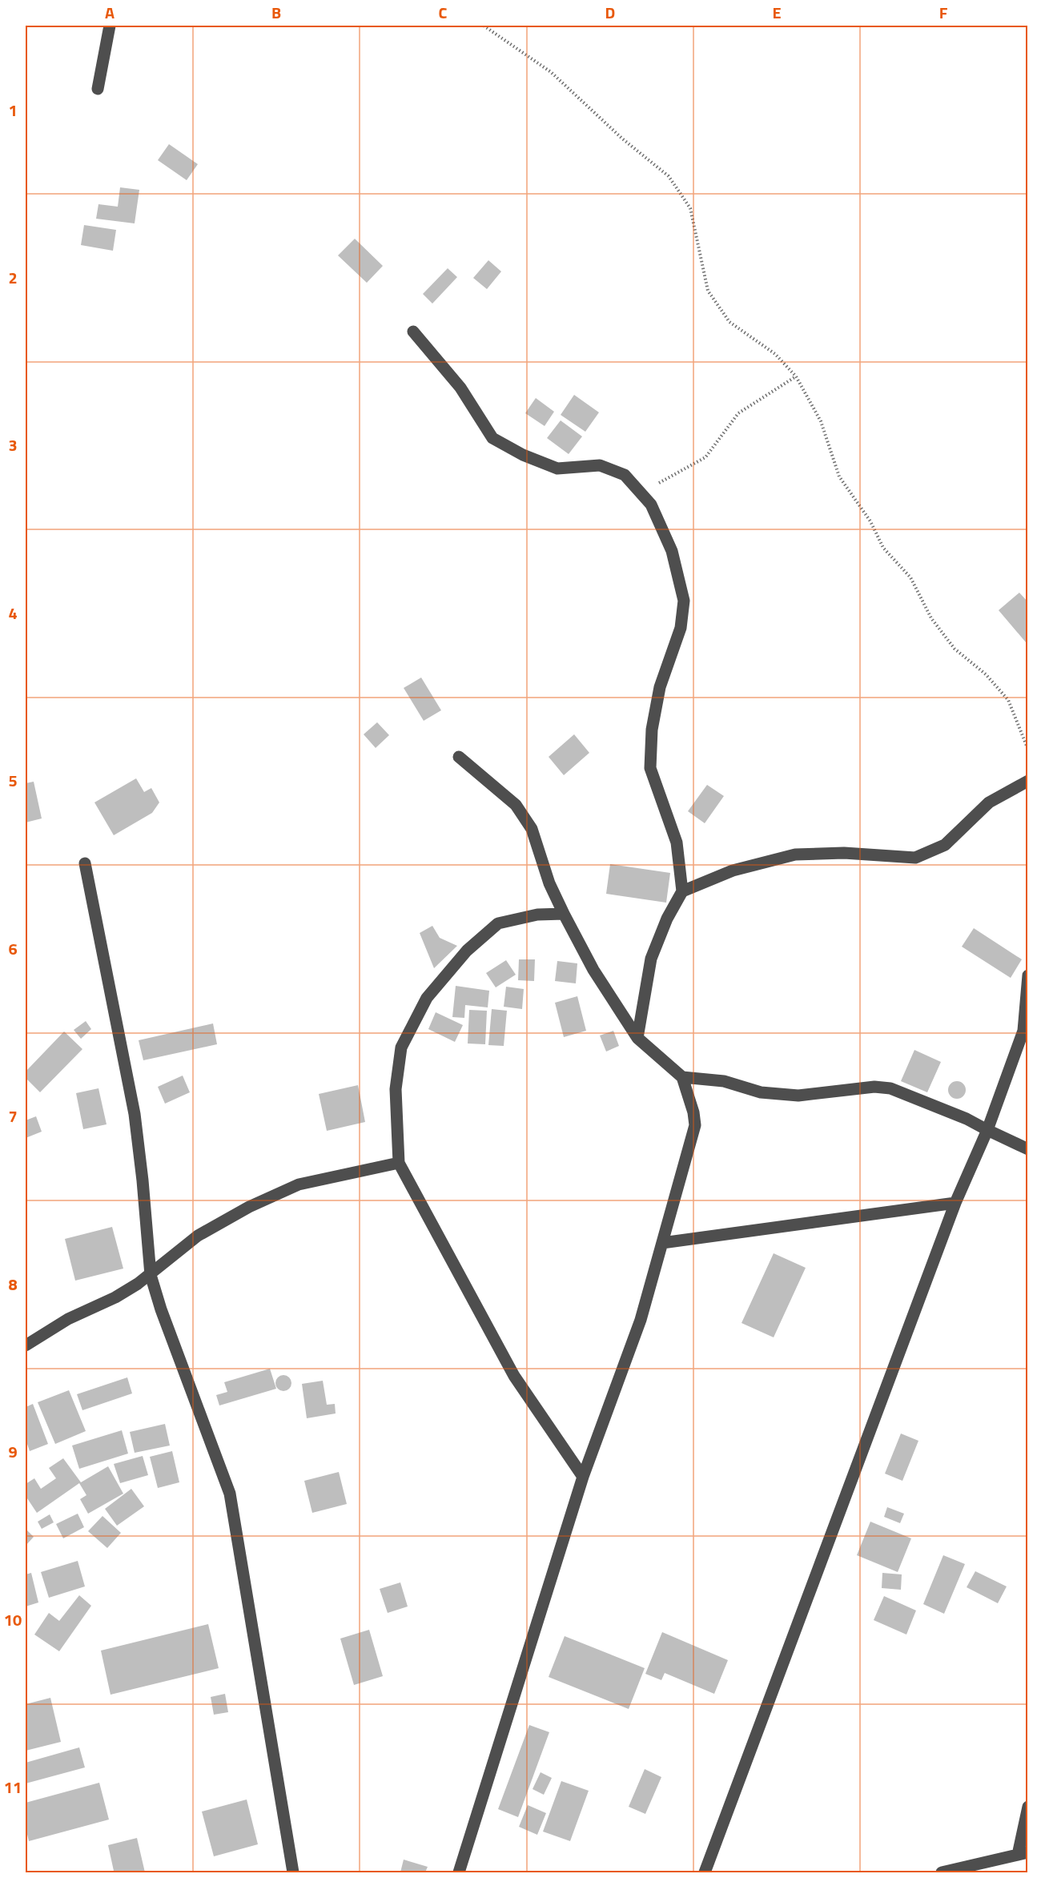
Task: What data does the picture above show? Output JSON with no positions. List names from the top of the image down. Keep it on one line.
{"grid":{"columns":["A","B","C","D","E","F"],"rows":["1","2","3","4","5","6","7","8","9","10","11"]}}
